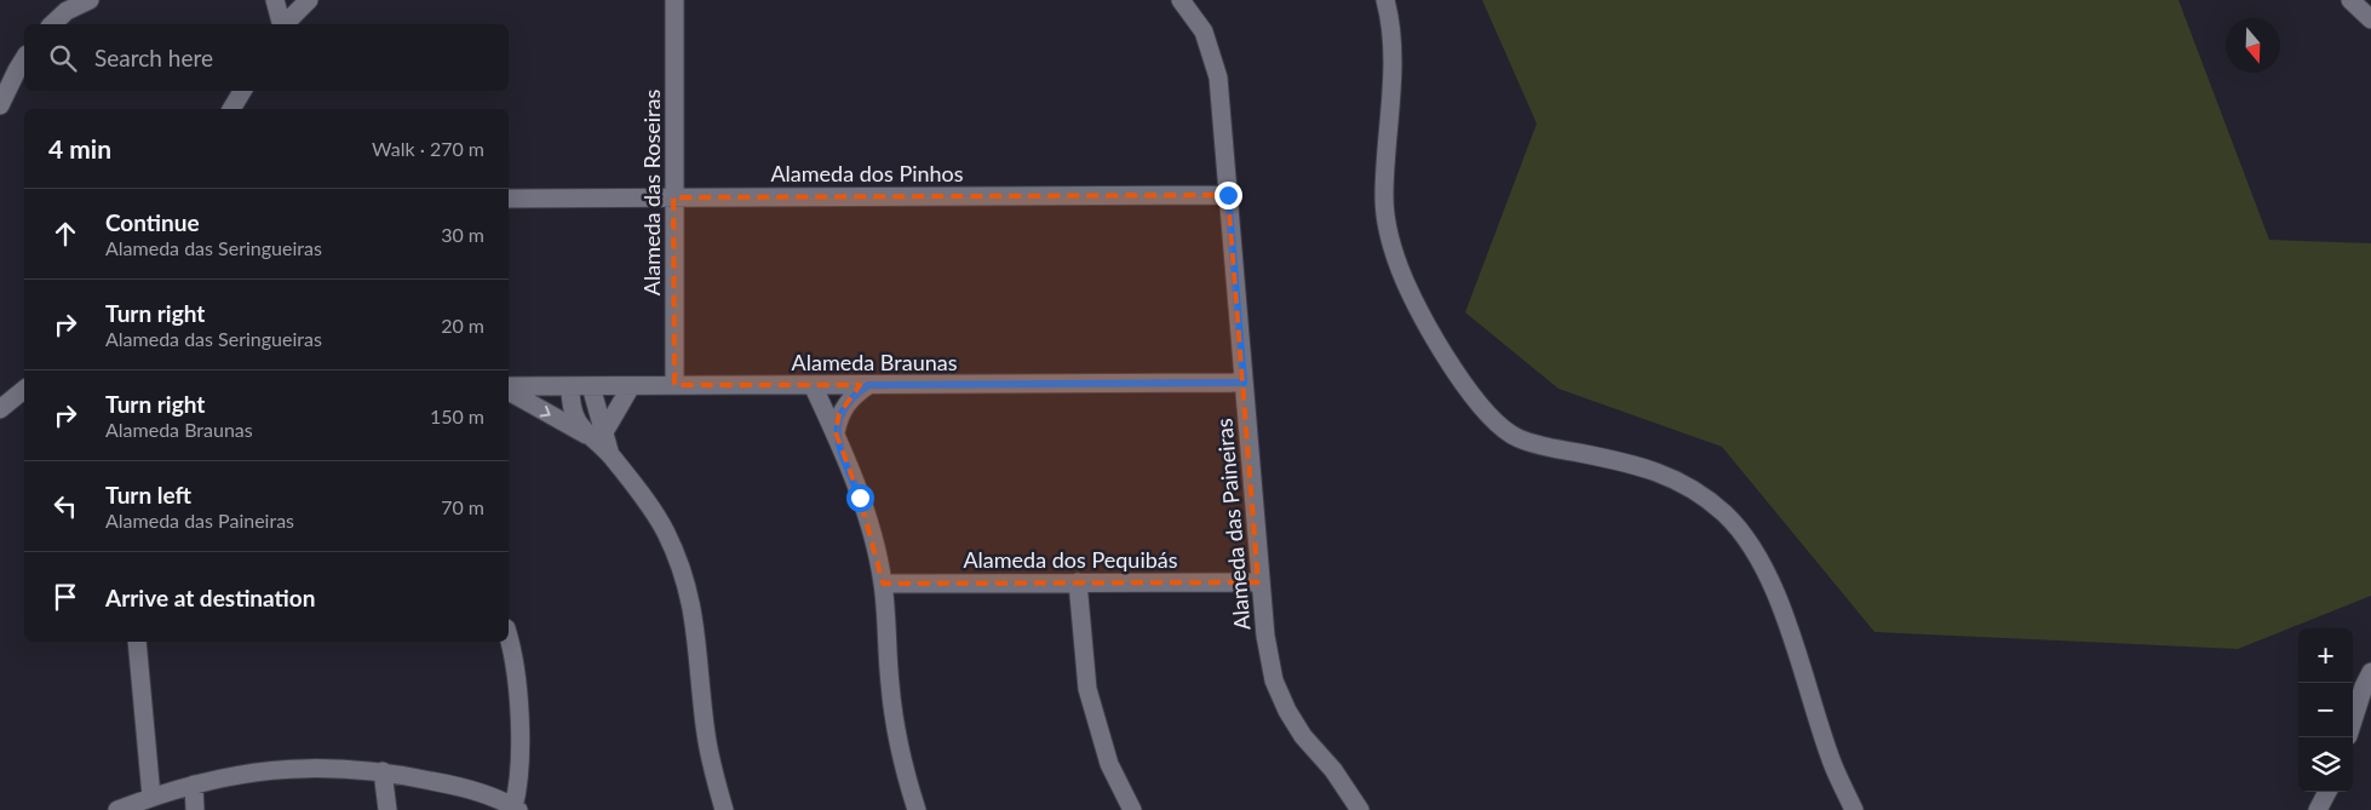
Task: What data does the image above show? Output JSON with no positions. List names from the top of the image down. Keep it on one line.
{"streets":{"street":["Alameda dos Pinhos","Alameda das Roseiras","Alameda Braunas","Alameda das Paineiras","Alameda dos Pequibás"]},"crossings":[["Alameda dos Pinhos","Alameda das Roseiras"],["Alameda dos Pinhos","Alameda das Paineiras"],["Alameda das Roseiras","Alameda Braunas"],["Alameda Braunas","Alameda das Paineiras"],["Alameda das Paineiras","Alameda dos Pequibás"]],"north":"bottom","page":{"search":"Search here","heading":["4 min","Walk · 270 m"],"list":[["Continue","Alameda das Seringueiras","30 m"],["Turn right","Alameda das Seringueiras","20 m"],["Turn right","Alameda Braunas","150 m"],["Turn left","Alameda das Paineiras","70 m"],"Arrive at destination"],"map_buttons":["+","−"]}}
